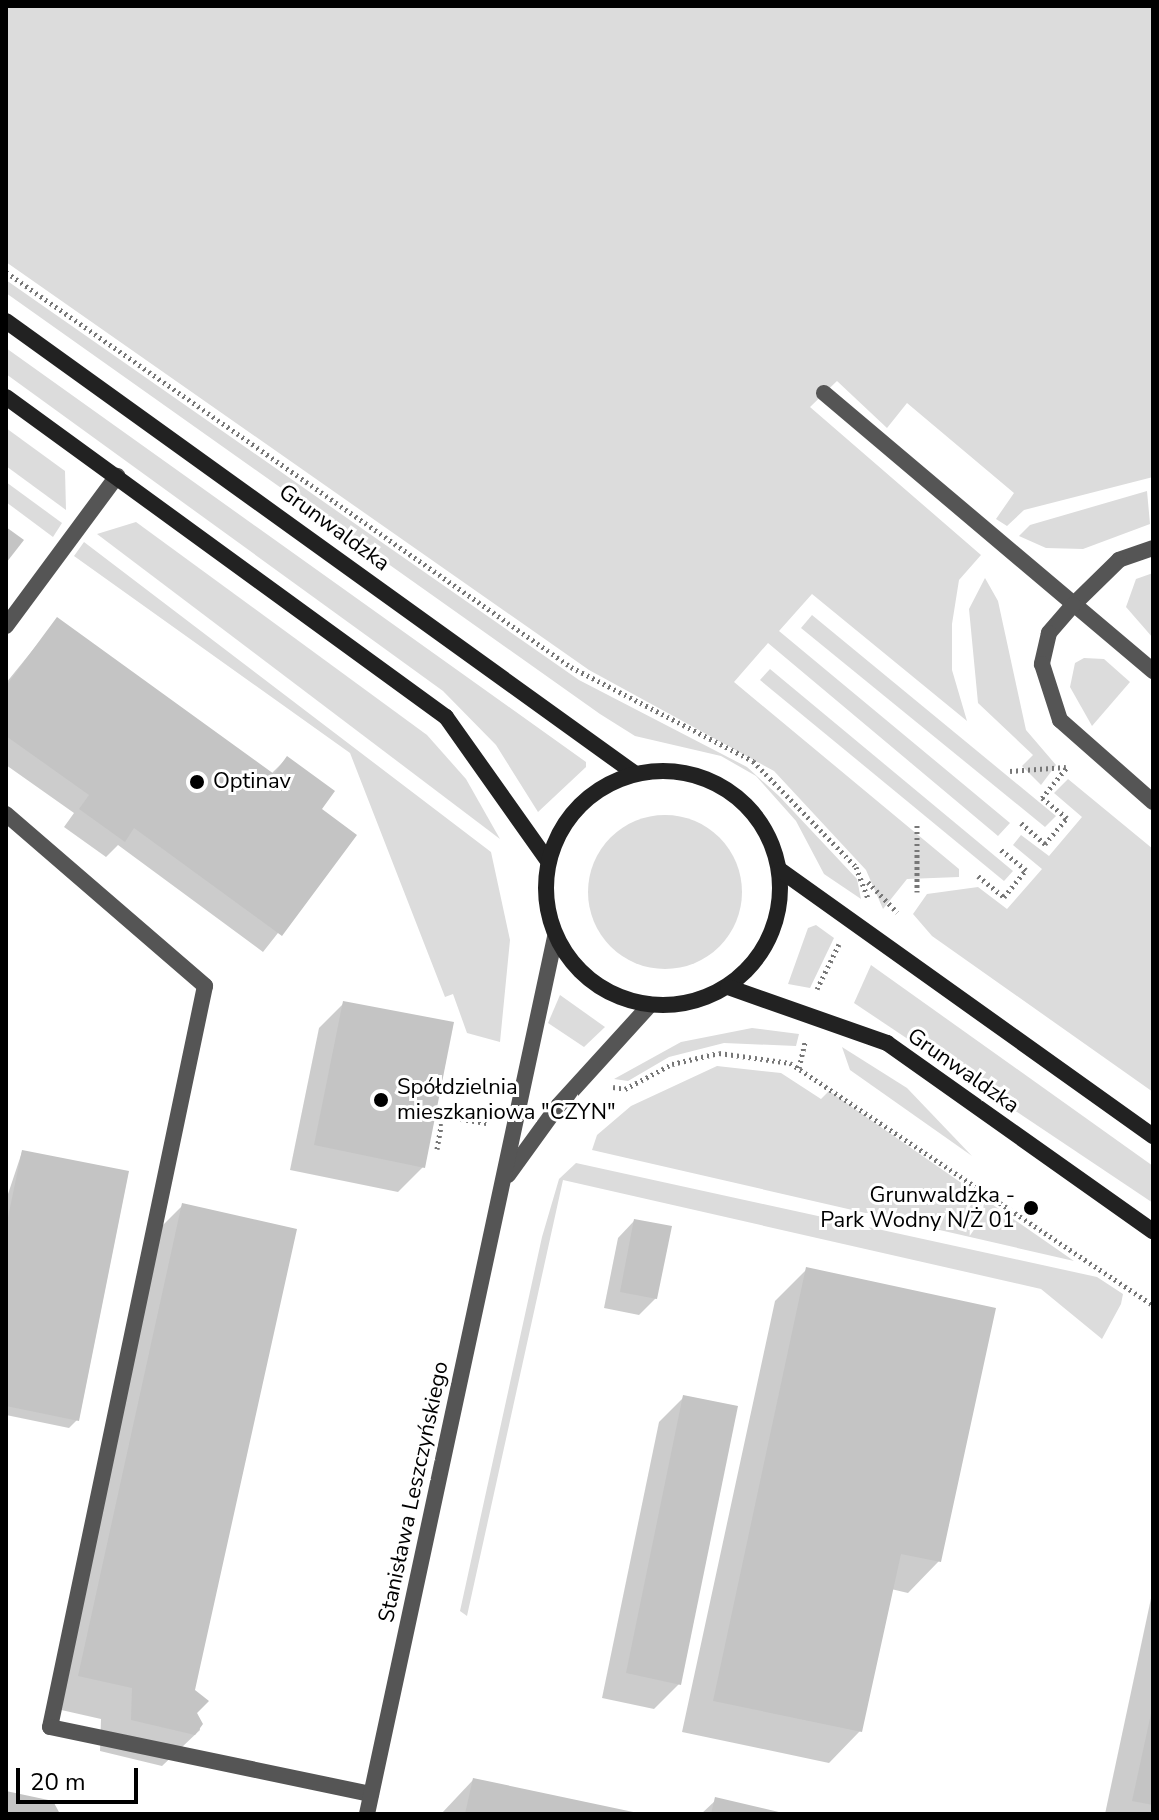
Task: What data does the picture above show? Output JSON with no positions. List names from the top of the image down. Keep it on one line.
{"streets":{"street":["Grunwaldzka","Stanisława Leszczyńskiego"]},"crossings":[["Grunwaldzka","Stanisława Leszczyńskiego"]],"places":["Optinav","Spółdzielnia mieszkaniowa \"CZYN\"","Grunwaldzka - Park Wodny N/Ż 01"],"scale_bar":"20 m"}
